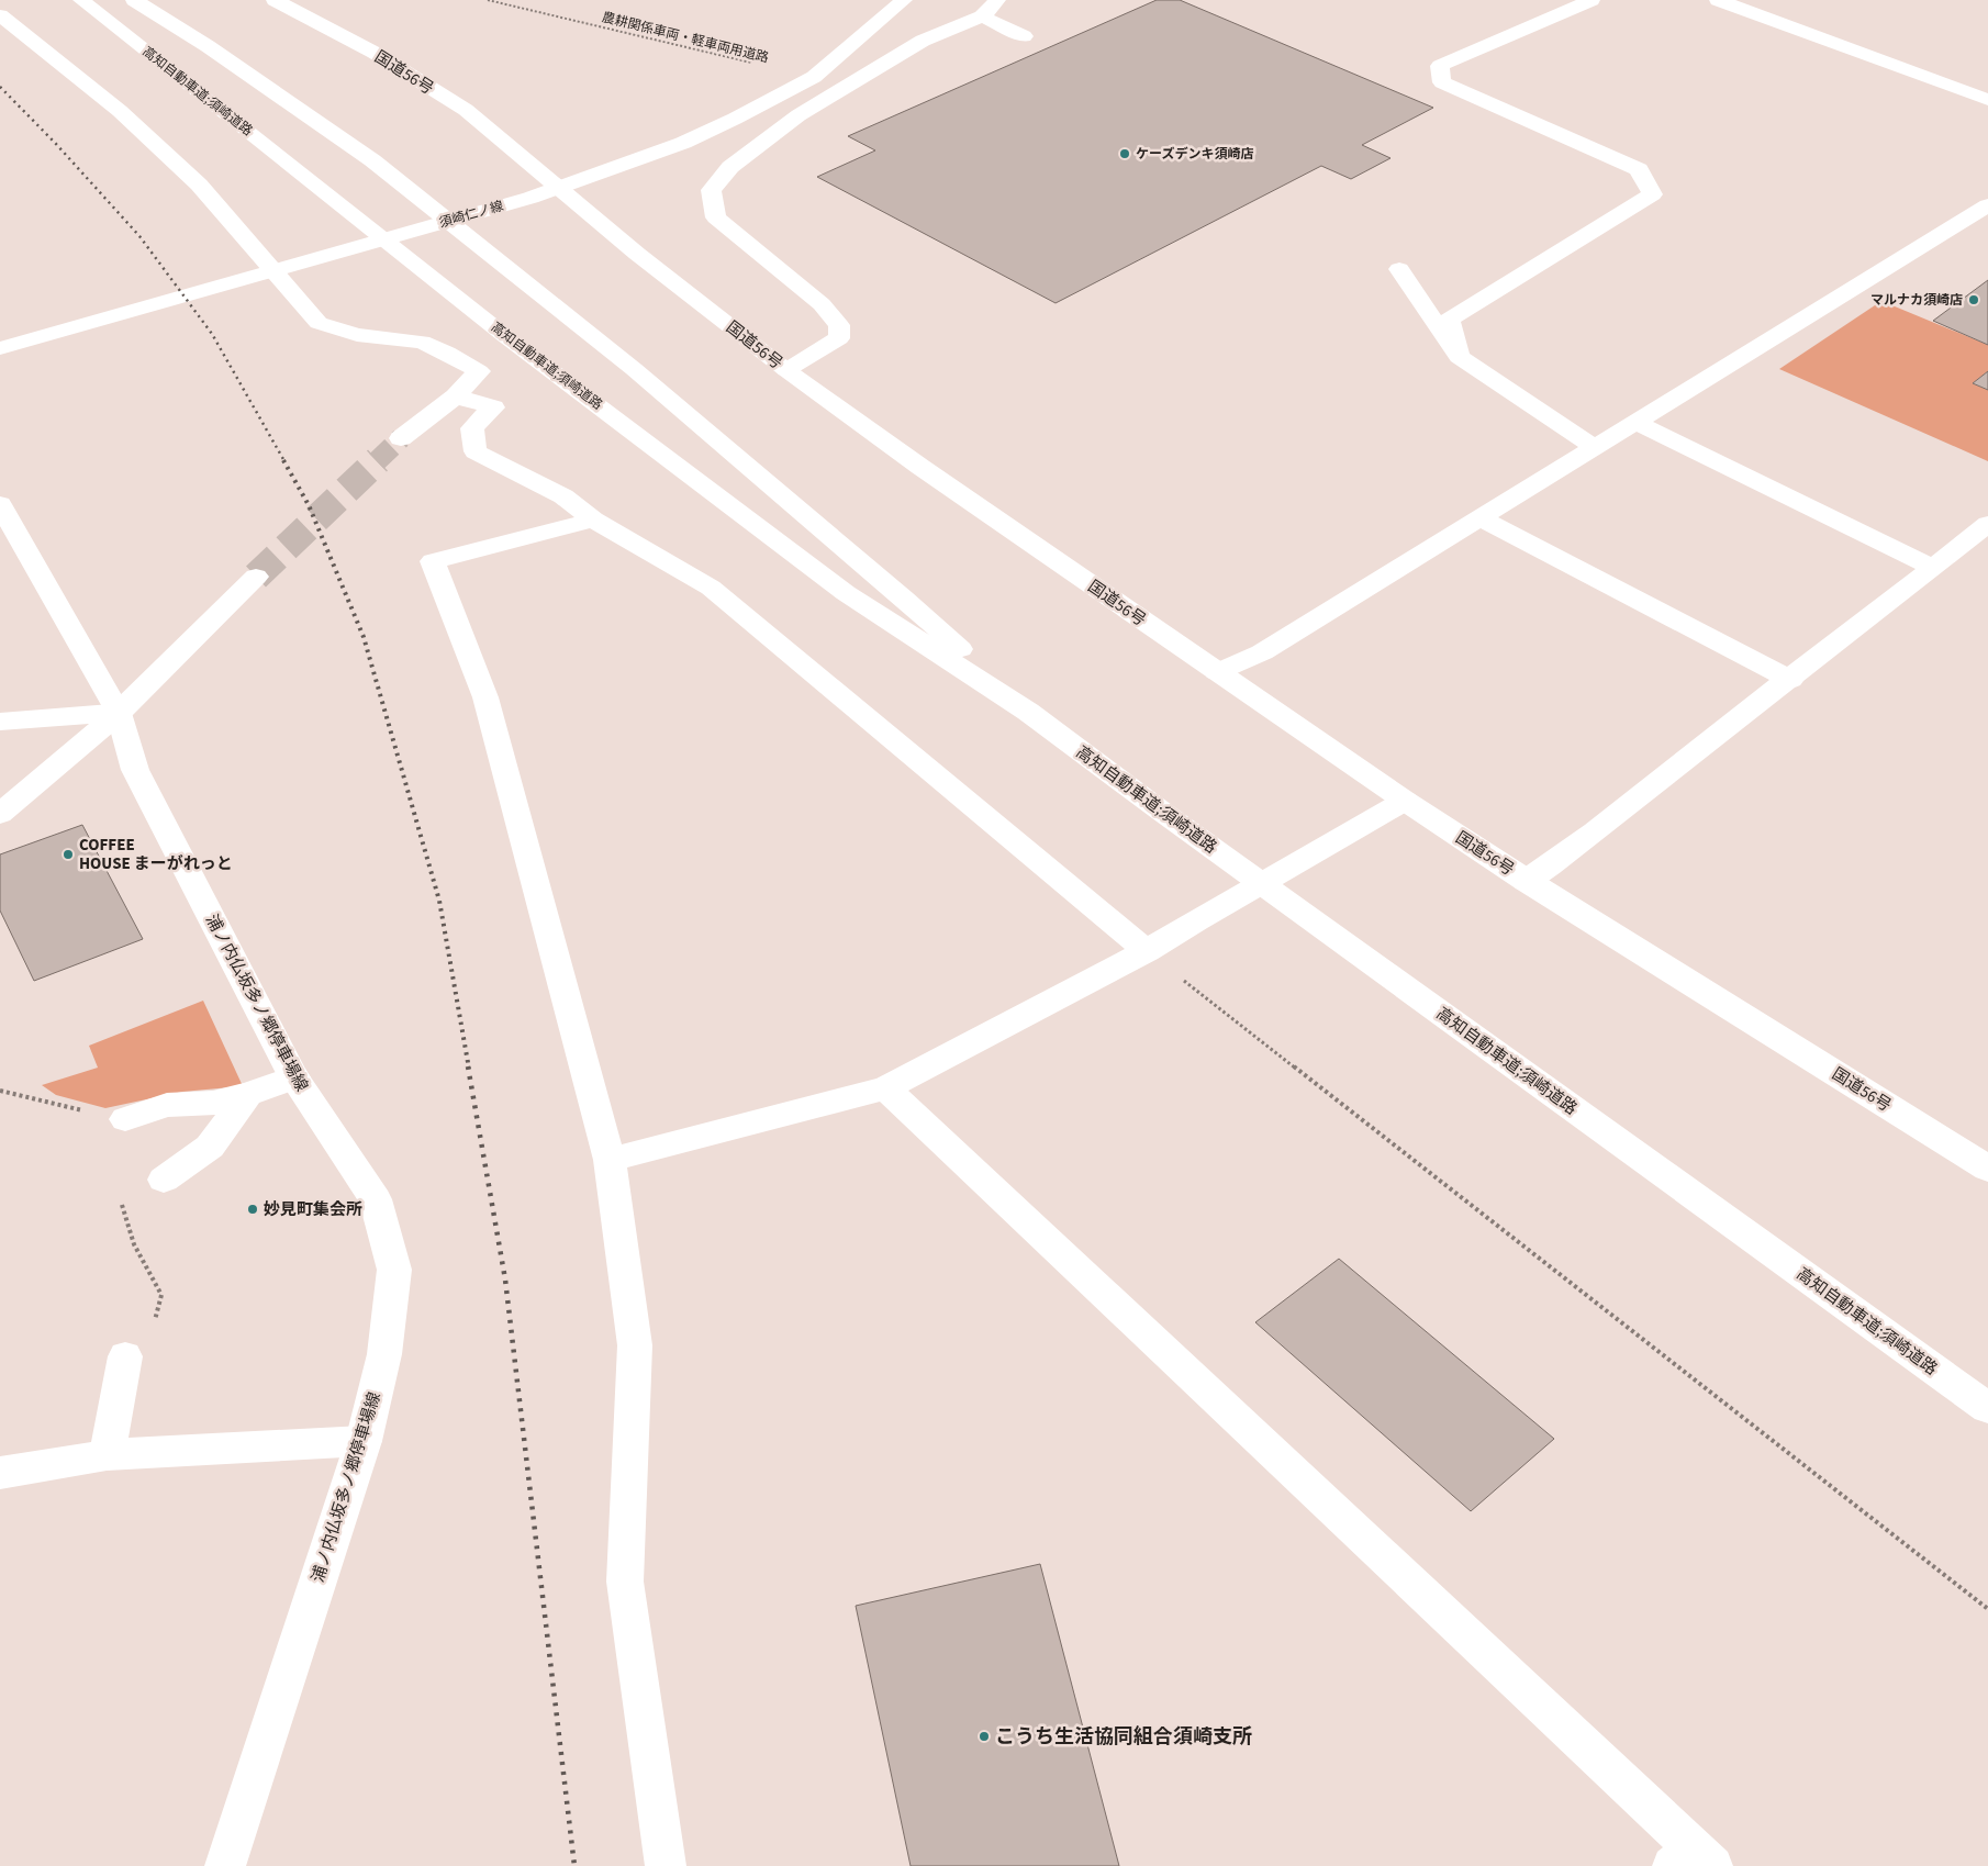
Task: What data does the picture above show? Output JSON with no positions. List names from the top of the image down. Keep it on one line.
{"streets":{"main road":["国道56号","高知自動車道;須崎道路","須崎仁ノ線","浦ノ内仏坂多ノ郷停車場線"],"path":["農耕関係車両・軽車両用道路"]},"crossings":[["農耕関係車両・軽車両用道路","須崎仁ノ線"]],"places":["ケーズデンキ須崎店","マルナカ須崎店","COFFEE HOUSE まーがれっと","妙見町集会所","こうち生活協同組合須崎支所"]}
